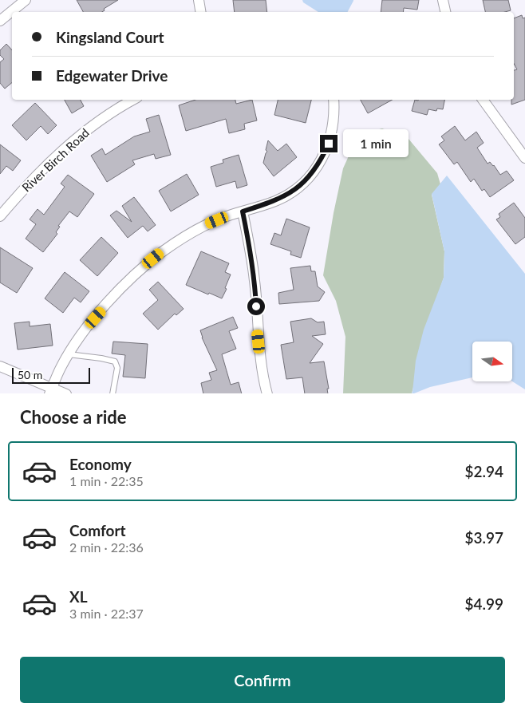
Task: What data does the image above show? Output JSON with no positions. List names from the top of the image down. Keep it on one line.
{"streets":{"street":["River Birch Road"]},"scale_bar":"50 m","north":"right","page":{"banner":["Kingsland Court","Edgewater Drive"],"bubble":"1 min","scale":"50 m","heading":"Choose a ride","list":[{"name":"Economy","note":"1 min · 22:35","value":"$2.94"},{"name":"Comfort","note":"2 min · 22:36","value":"$3.97"},{"name":"XL","note":"3 min · 22:37","value":"$4.99"}],"buttons":"Confirm"}}
